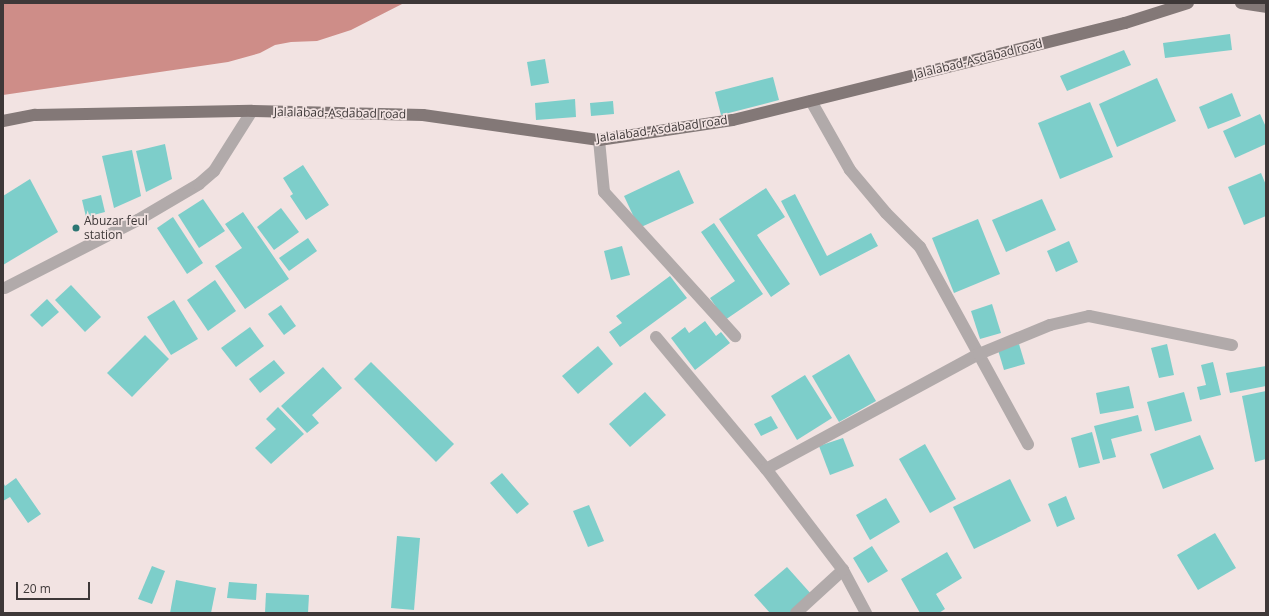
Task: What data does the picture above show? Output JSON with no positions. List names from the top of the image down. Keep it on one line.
{"streets":{"main road":["Jalalabad-Asdabad road"]},"places":["Abuzar feul station"],"scale_bar":"20 m"}
